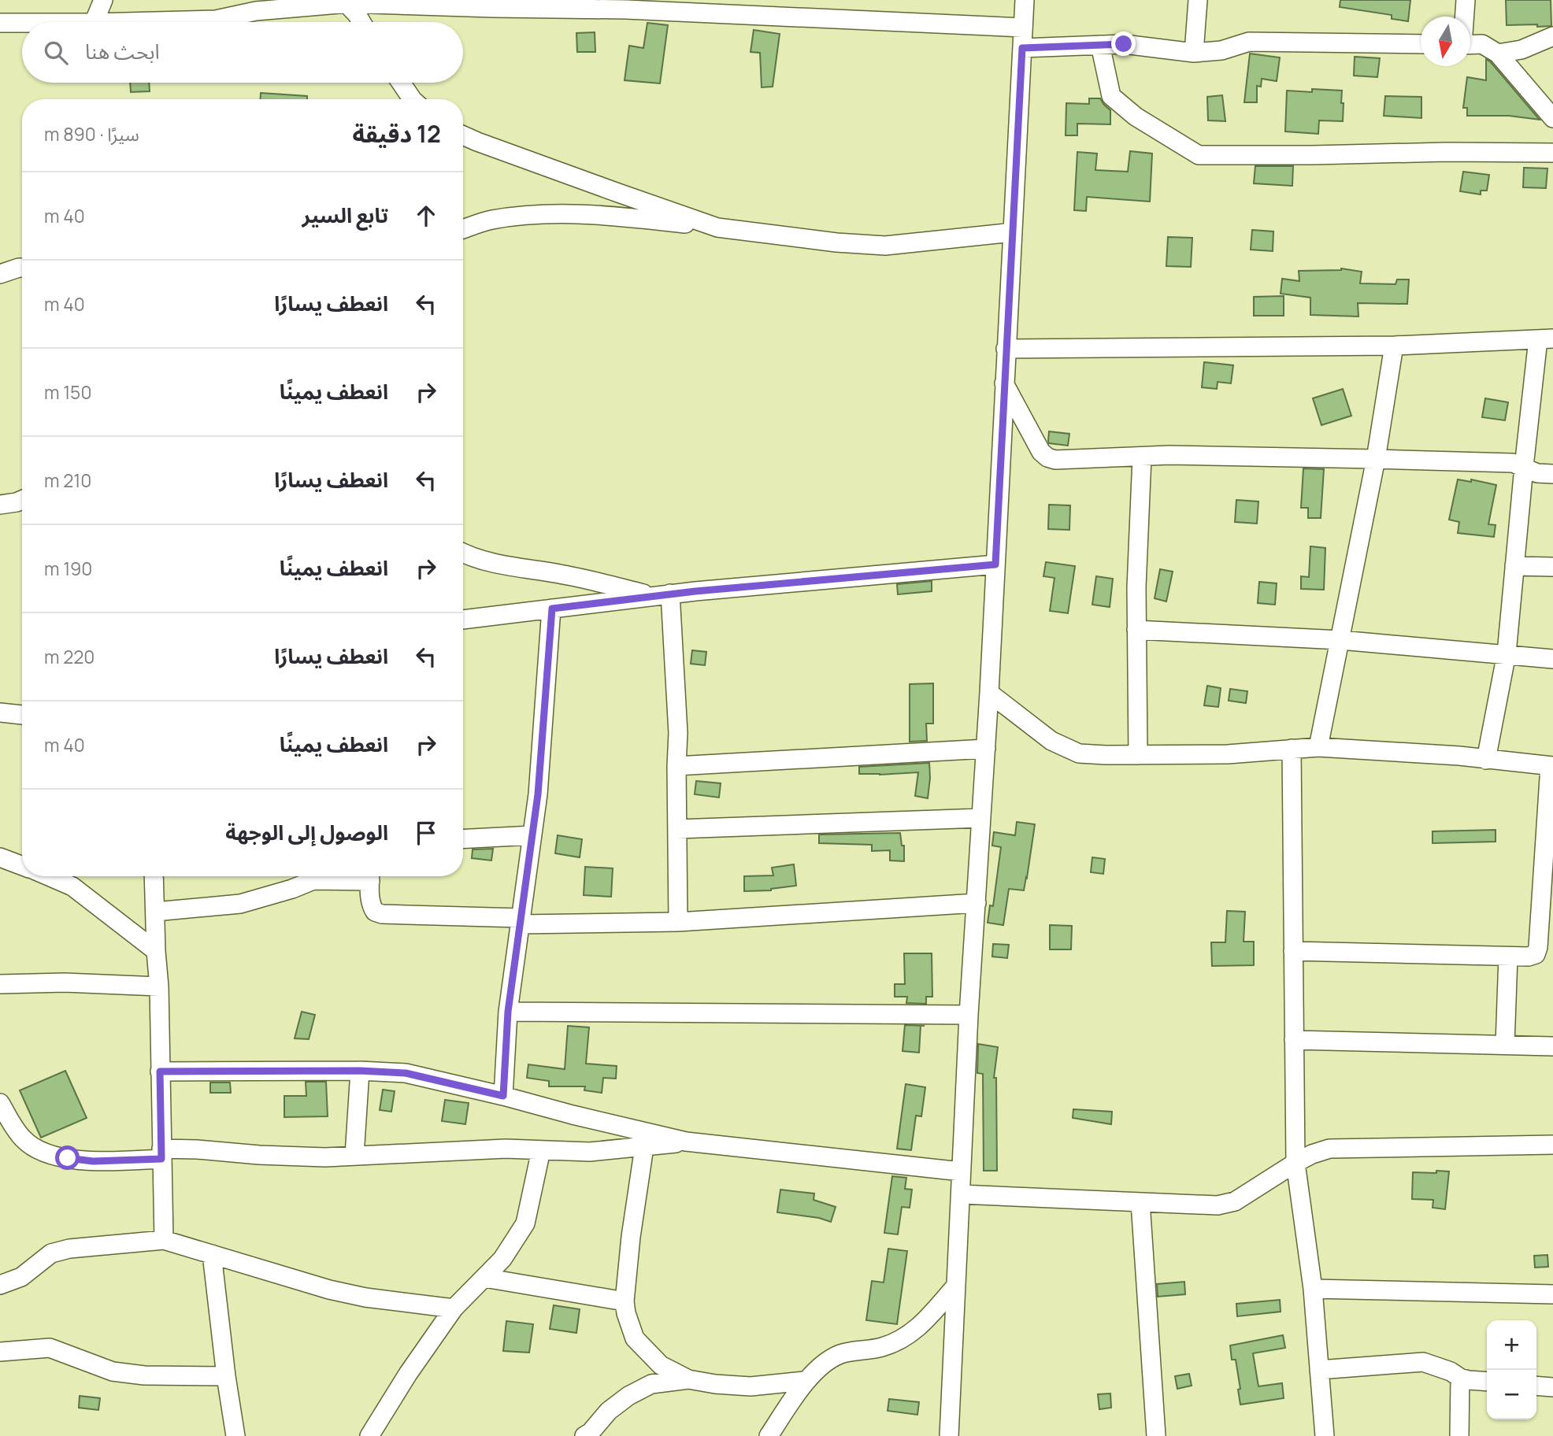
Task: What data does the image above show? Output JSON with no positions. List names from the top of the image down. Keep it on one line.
{"north":"bottom","page":{"search":"ابحث هنا","heading":["12 دقيقة","سيرًا · 890 m"],"list":[["تابع السير","40 m"],["انعطف يسارًا","40 m"],["انعطف يمينًا","150 m"],["انعطف يسارًا","210 m"],["انعطف يمينًا","190 m"],["انعطف يسارًا","220 m"],["انعطف يمينًا","40 m"],"الوصول إلى الوجهة"],"map_buttons":["+","−"]}}
